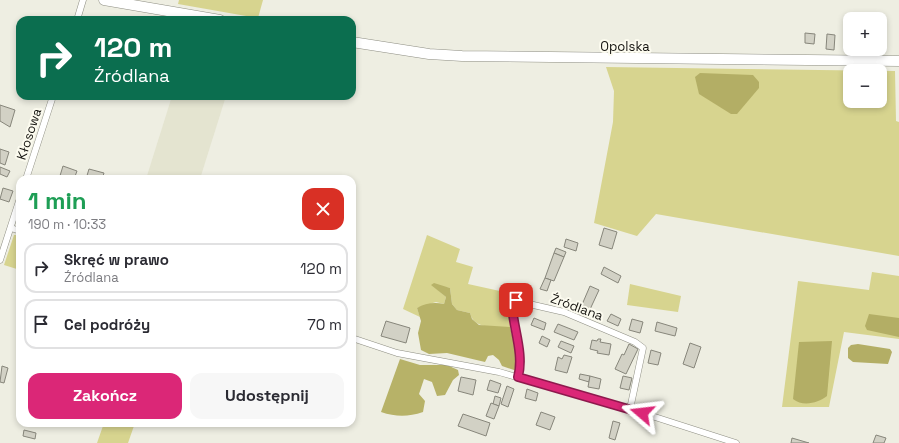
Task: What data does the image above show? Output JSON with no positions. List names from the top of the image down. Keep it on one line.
{"streets":{"main road":["Opolska"],"street":["Kłosowa","Źródlana"]},"page":{"map_buttons":["+","−"],"turn":["120 m","Źródlana"],"heading":["1 min","190 m · 10:33"],"list":[{"name":"Skręć w prawo","note":"Źródlana","value":"120 m"},{"name":"Cel podróży","value":"70 m"}],"buttons":["Zakończ","Udostępnij"]}}
